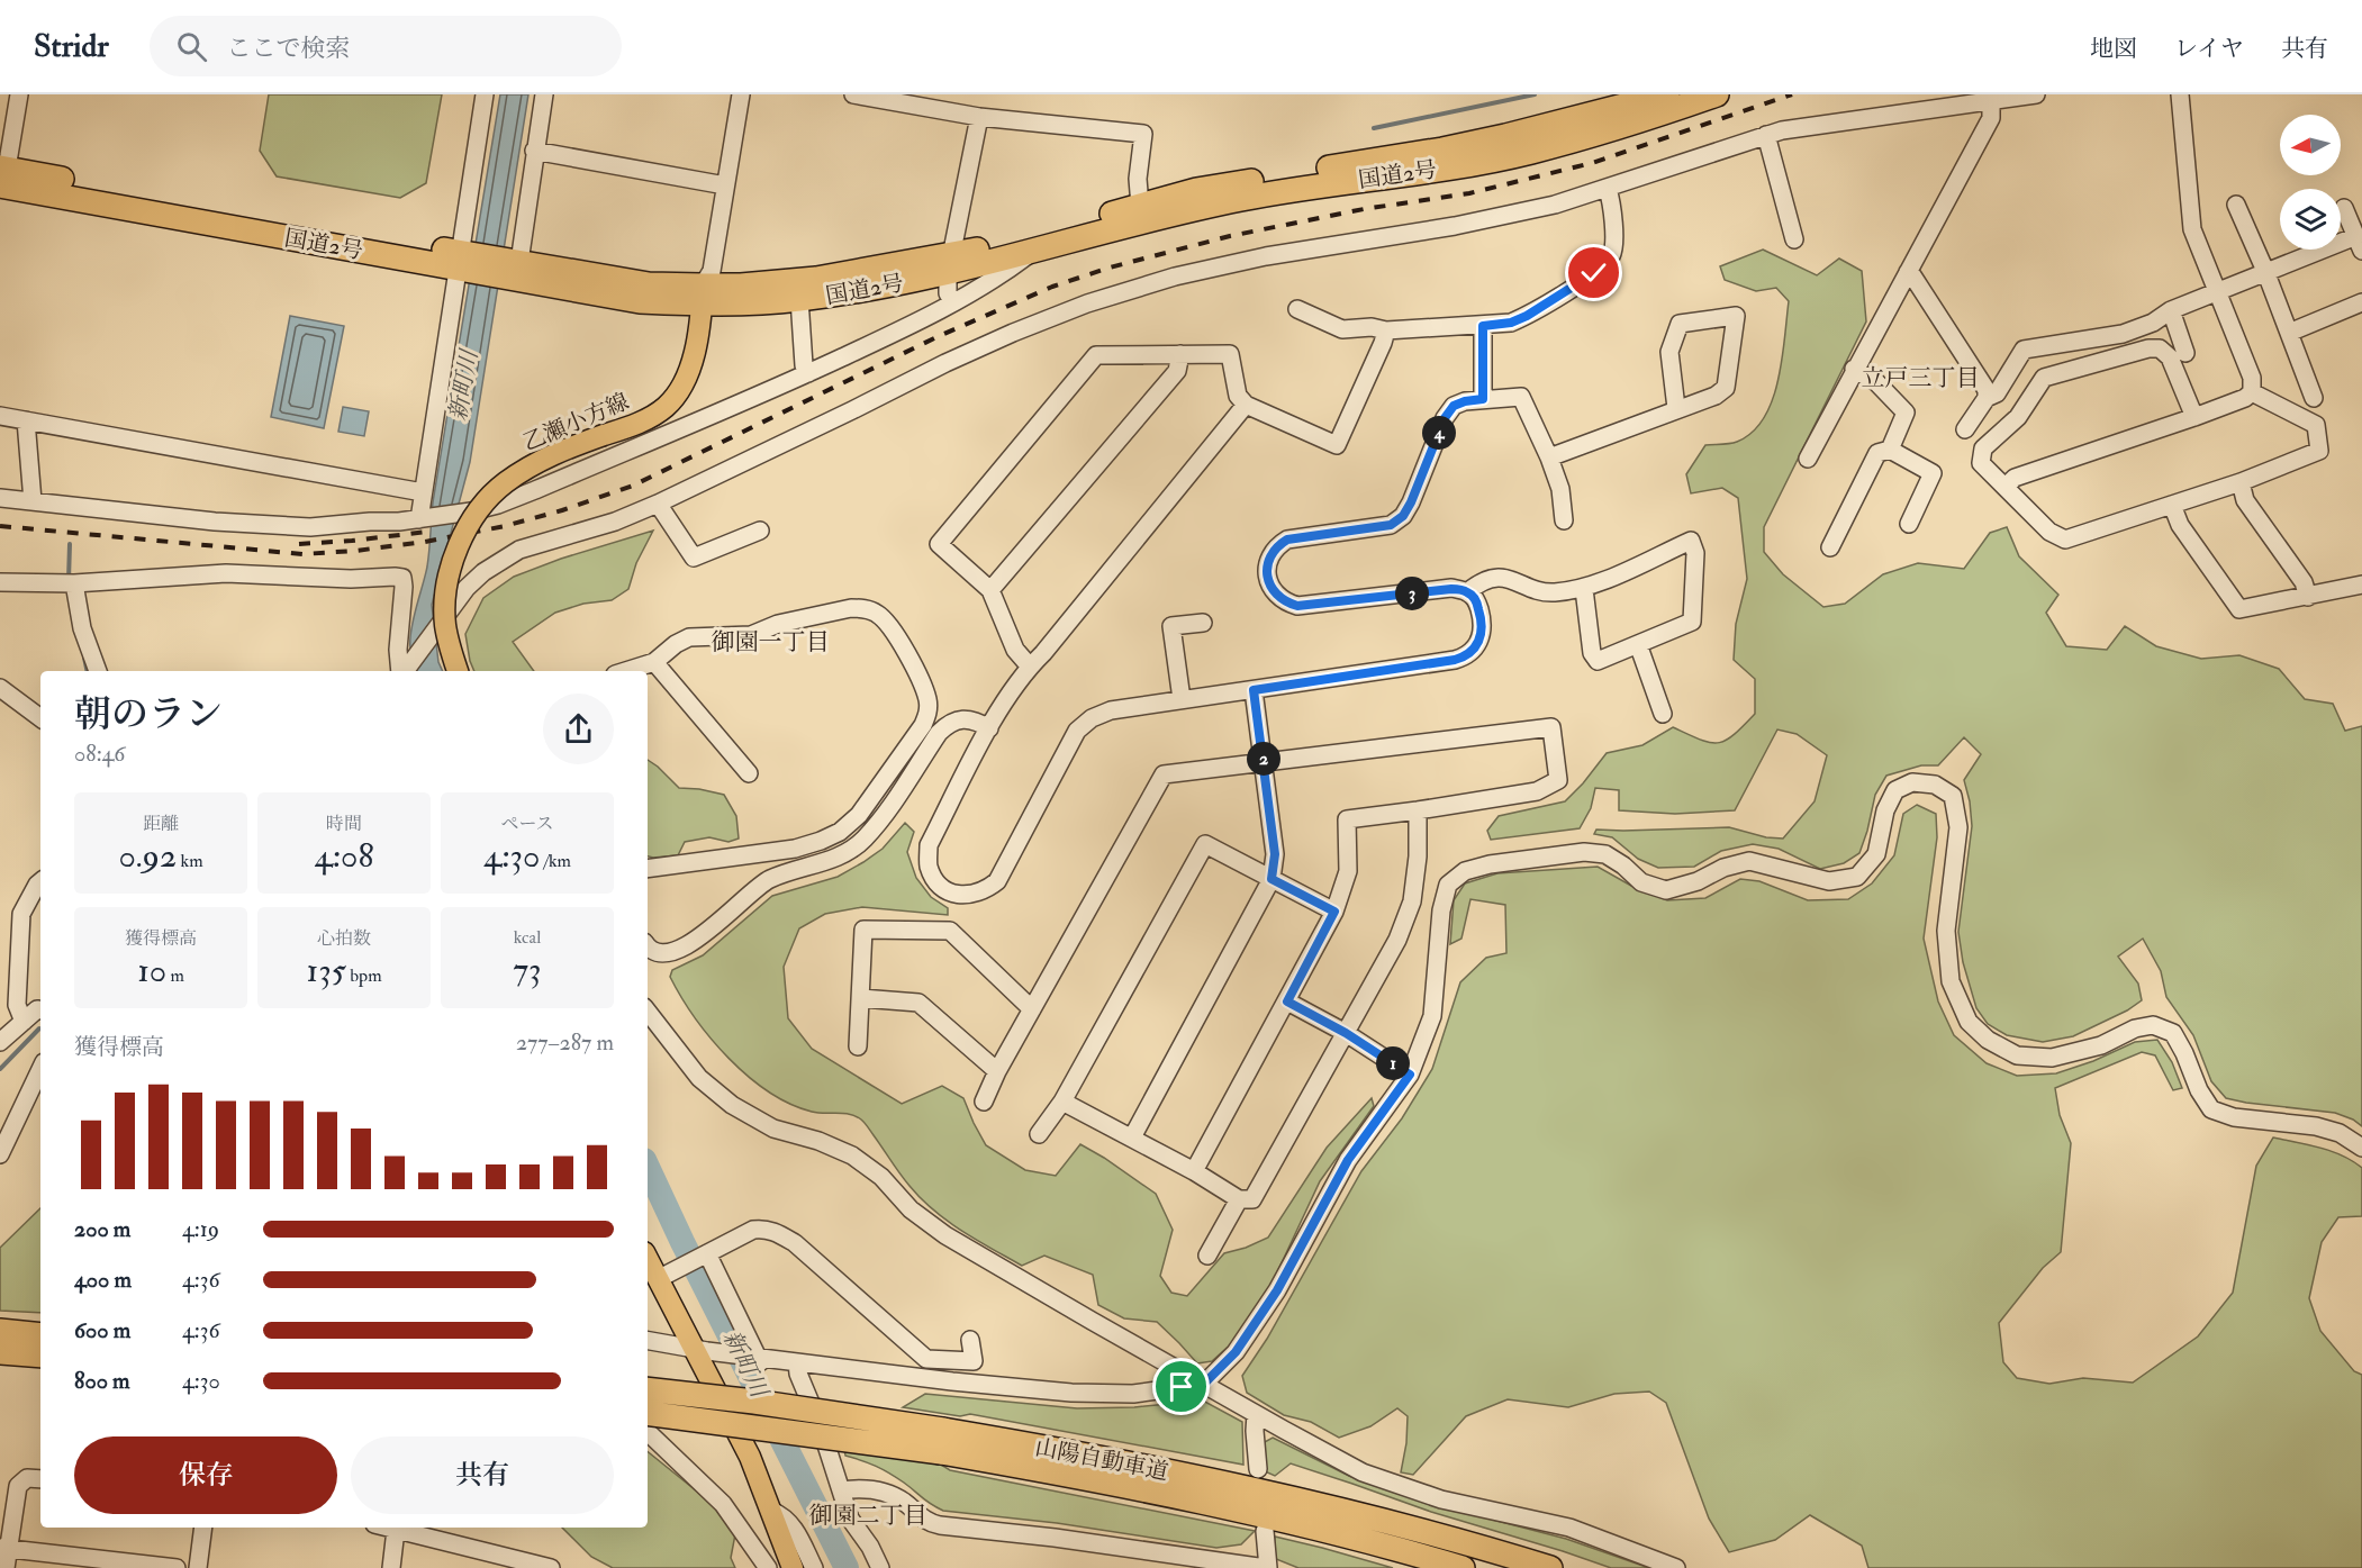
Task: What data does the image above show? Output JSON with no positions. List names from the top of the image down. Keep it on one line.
{"streets":{"highway":["国道2号","山陽自動車道"],"main road":["乙瀬小方線"]},"crossings":[["国道2号","乙瀬小方線"]],"districts":["立戸三丁目","御園一丁目","御園二丁目"],"water":["新町川"],"north":"left","page":{"header":"Stridr","search":"ここで検索","nav":["地図","レイヤ","共有"],"pins":["4","3","2","1"],"heading":["朝のラン","08:46"],"stats":[["距離","0.92 km"],["時間","4:08"],["ペース","4:30 /km"],["獲得標高","10 m"],["心拍数","135 bpm"],["kcal","73"]],"chart":["獲得標高","277–287 m"],"list":[{"name":"200 m","note":"4:19"},{"name":"400 m","note":"4:36"},{"name":"600 m","note":"4:36"},{"name":"800 m","note":"4:30"}],"buttons":["保存","共有"]}}
